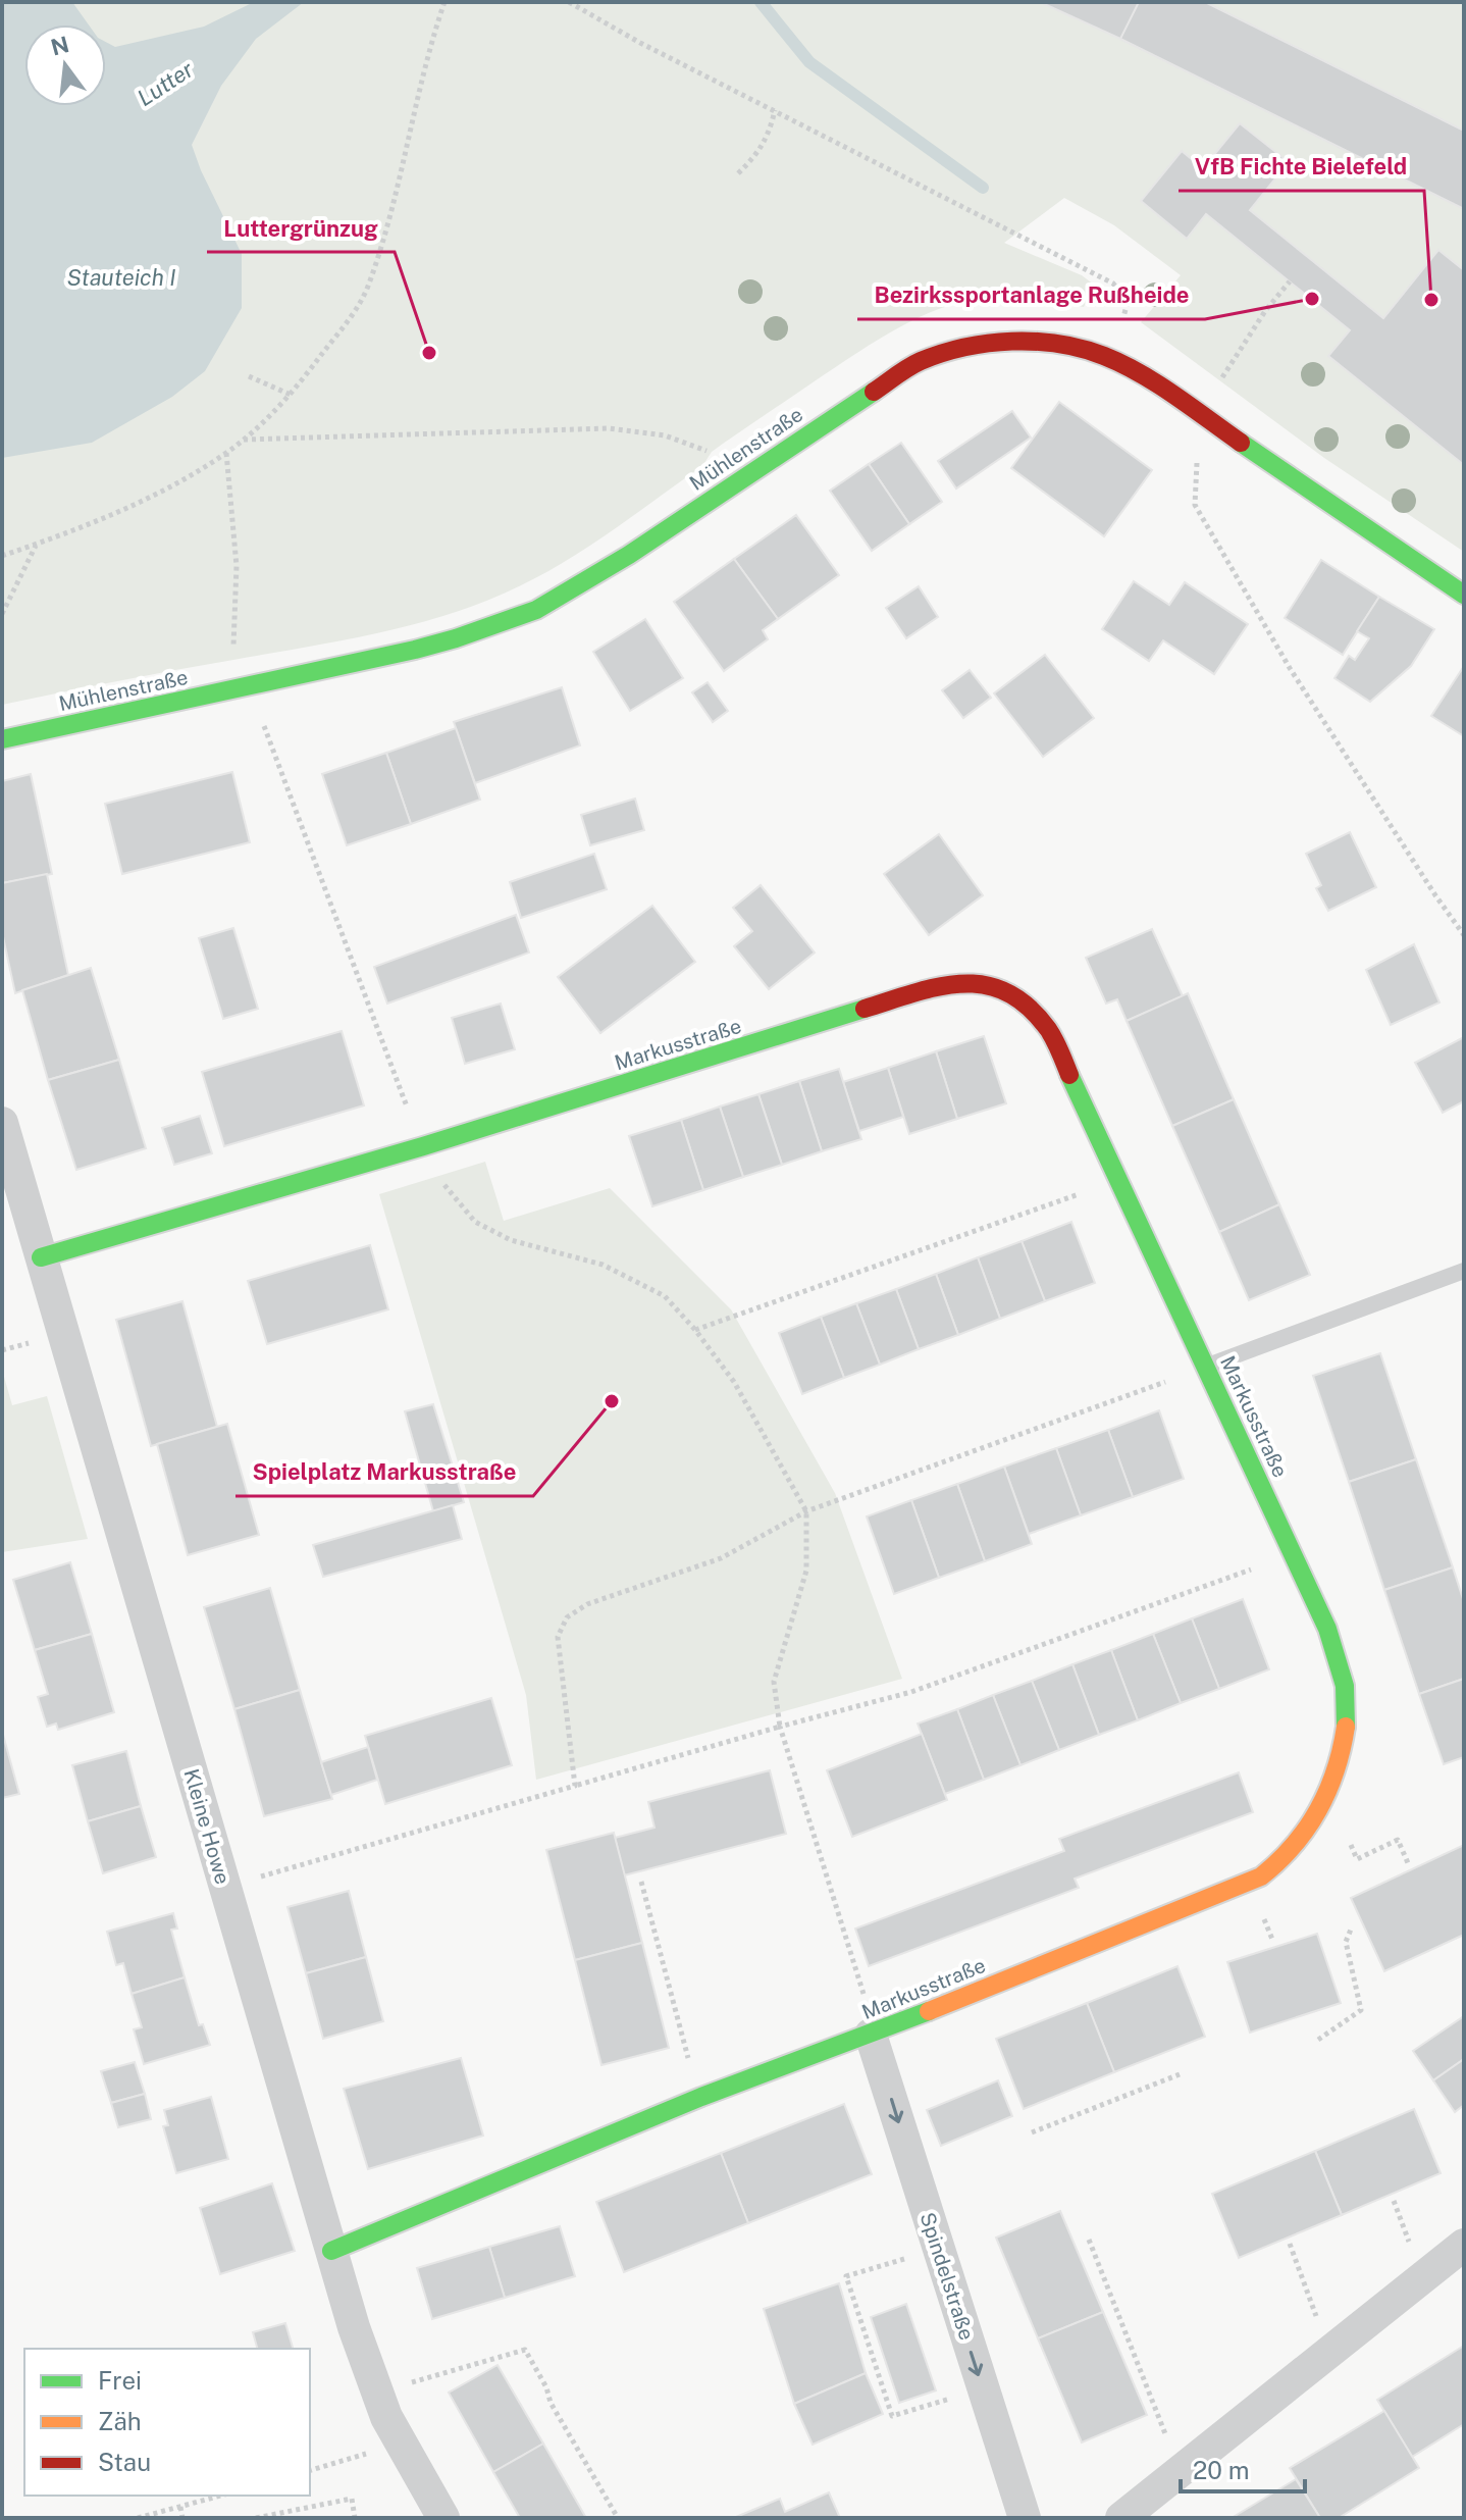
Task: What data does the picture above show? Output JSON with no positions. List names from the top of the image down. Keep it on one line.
{"streets":{"street":["Mühlenstraße","Markusstraße","Kleine Howe","Spindelstraße"]},"crossings":[["Markusstraße","Kleine Howe"],["Markusstraße","Spindelstraße"]],"one_way":["Spindelstraße"],"water":["Lutter","Stauteich I"],"places":["Bezirkssportanlage Rußheide","VfB Fichte Bielefeld","Luttergrünzug","Spielplatz Markusstraße"],"legend":["Frei","Zäh","Stau"],"scale_bar":"20 m","north":"top"}
